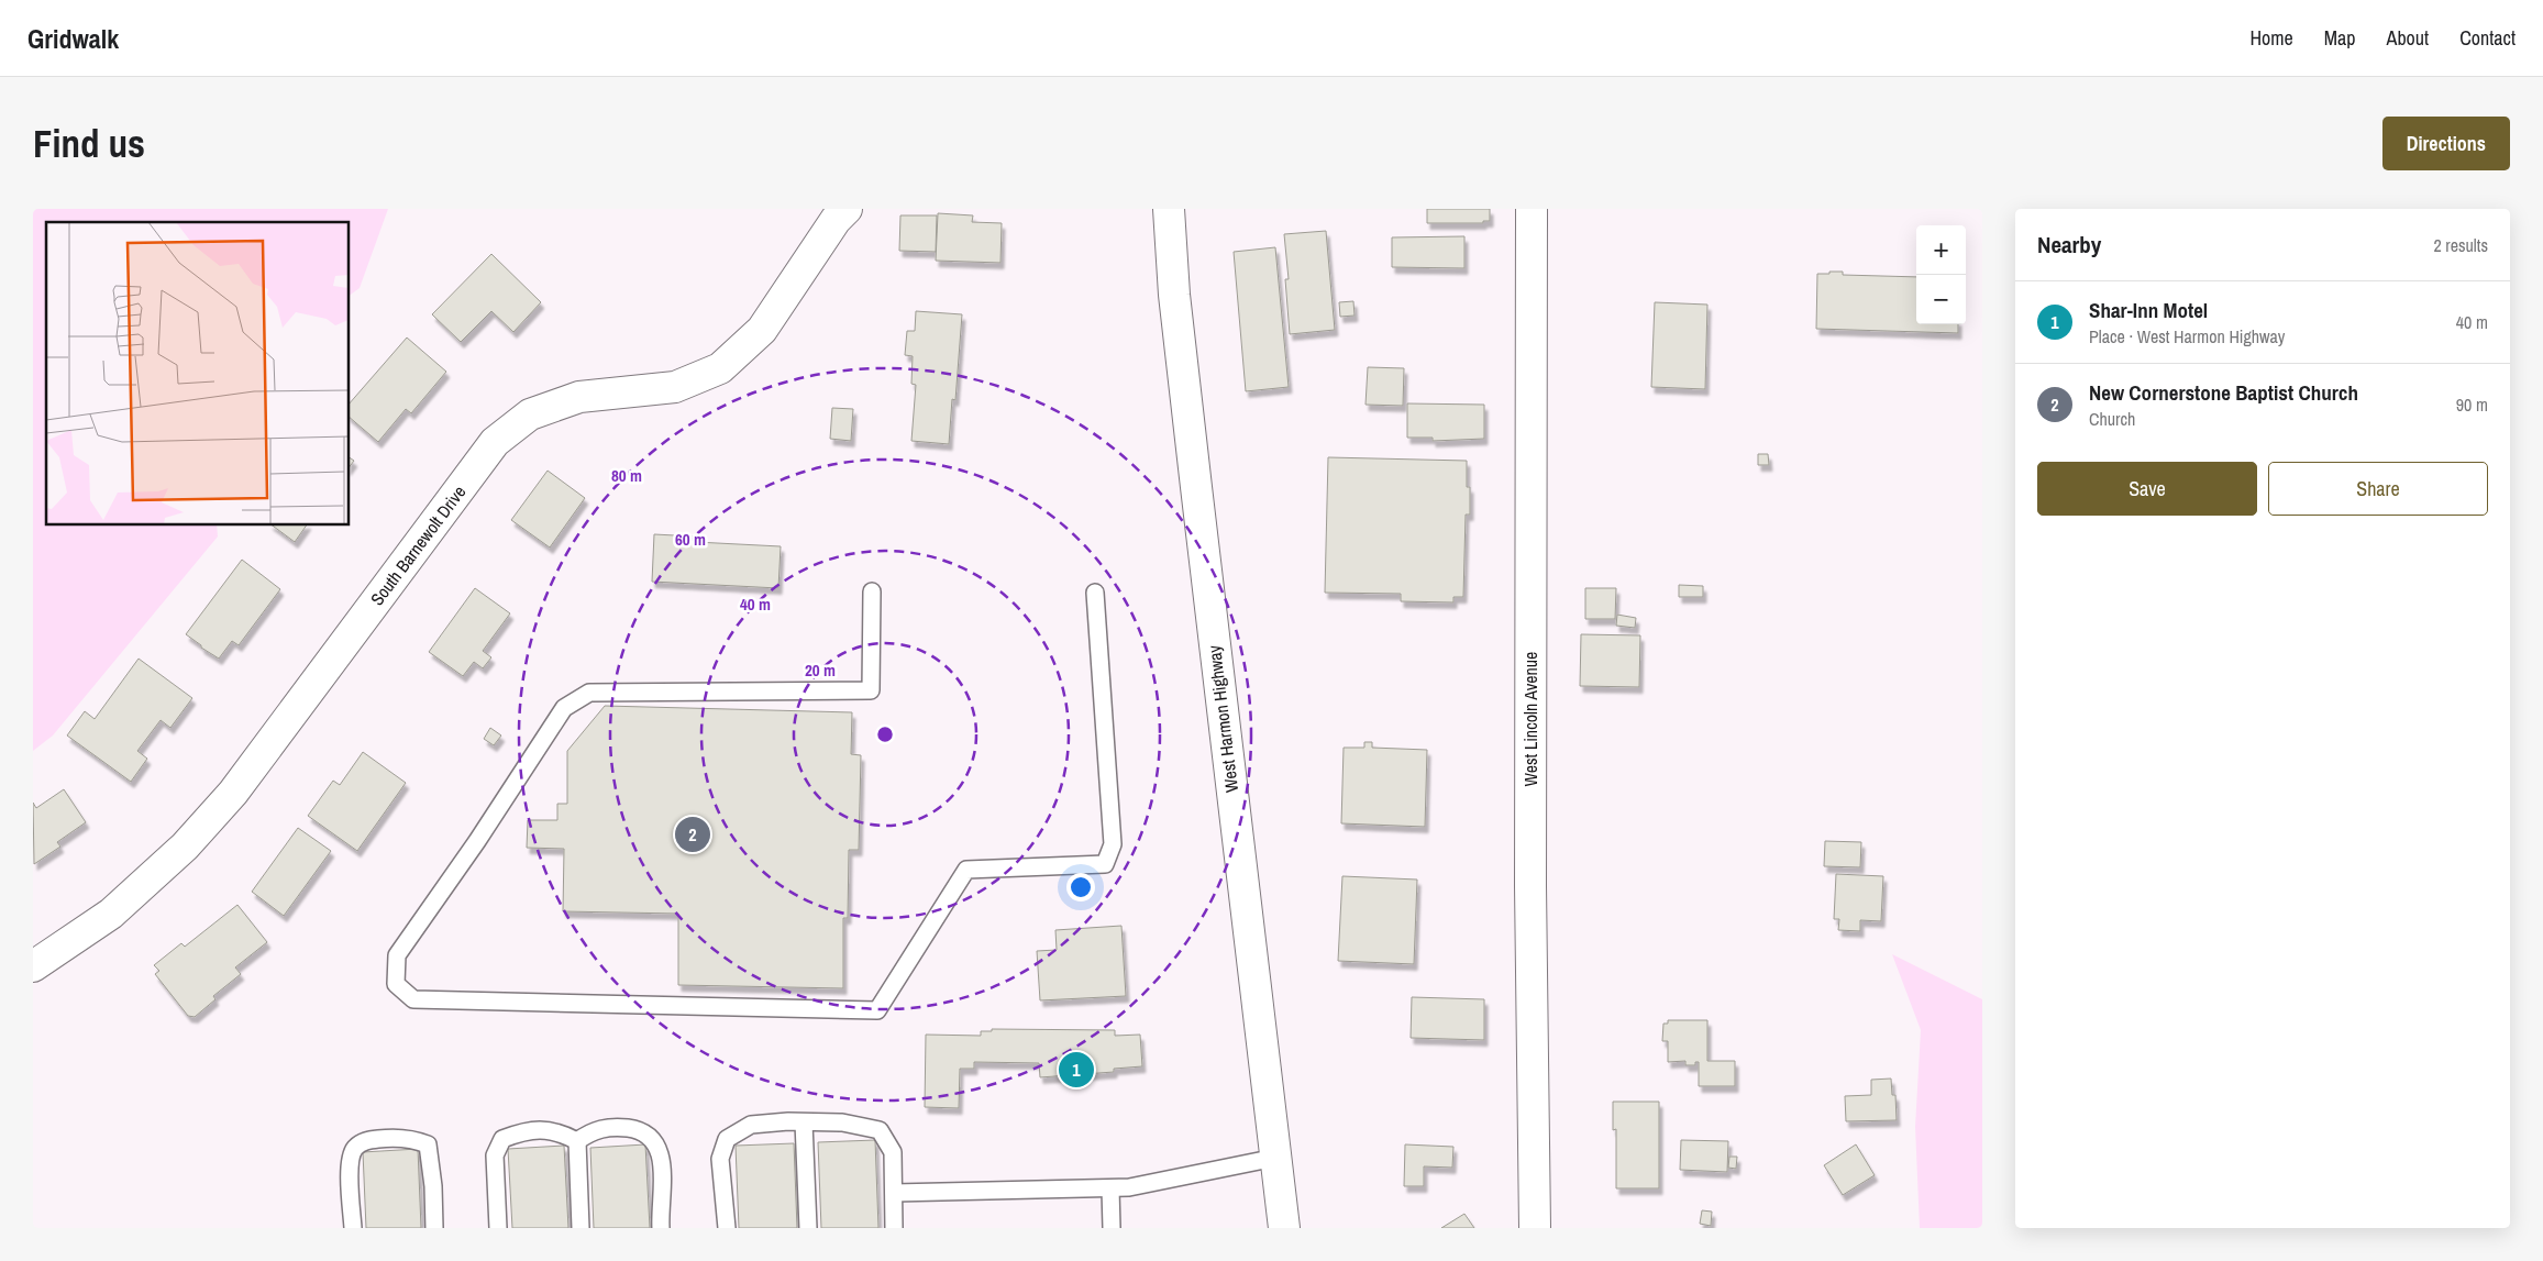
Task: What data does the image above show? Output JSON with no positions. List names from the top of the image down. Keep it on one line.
{"streets":{"street":["South Barnewolt Drive","West Harmon Highway","West Lincoln Avenue"]},"page":{"header":"Gridwalk","nav":["Home","Map","About","Contact"],"buttons":["Directions",["Save","Share"]],"title":"Find us","heading":["Nearby","2 results"],"map_buttons":["+","−"],"list":[{"mark":"1","name":"Shar-Inn Motel","note":"Place · West Harmon Highway","value":"40 m"},{"mark":"2","name":"New Cornerstone Baptist Church","note":"Church","value":"90 m"}],"pins":["2","1"]},"rings":["80 m","60 m","40 m","20 m"]}
